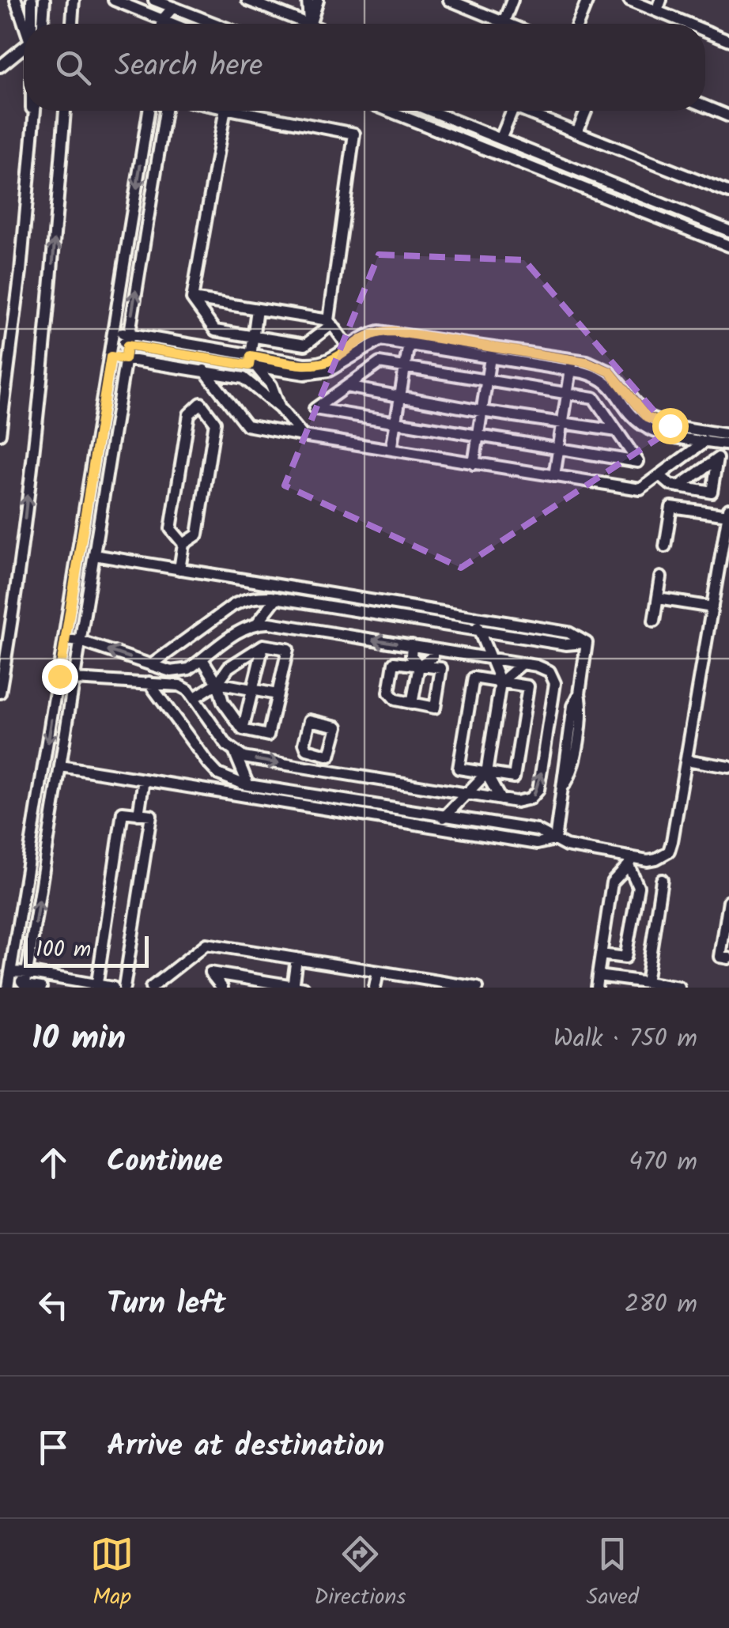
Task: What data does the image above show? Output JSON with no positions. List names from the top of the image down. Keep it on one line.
{"scale_bar":"100 m","page":{"search":"Search here","scale":"100 m","heading":["10 min","Walk · 750 m"],"list":[["Continue","470 m"],["Turn left","280 m"],"Arrive at destination"],"nav":["Map","Directions","Saved"]}}
